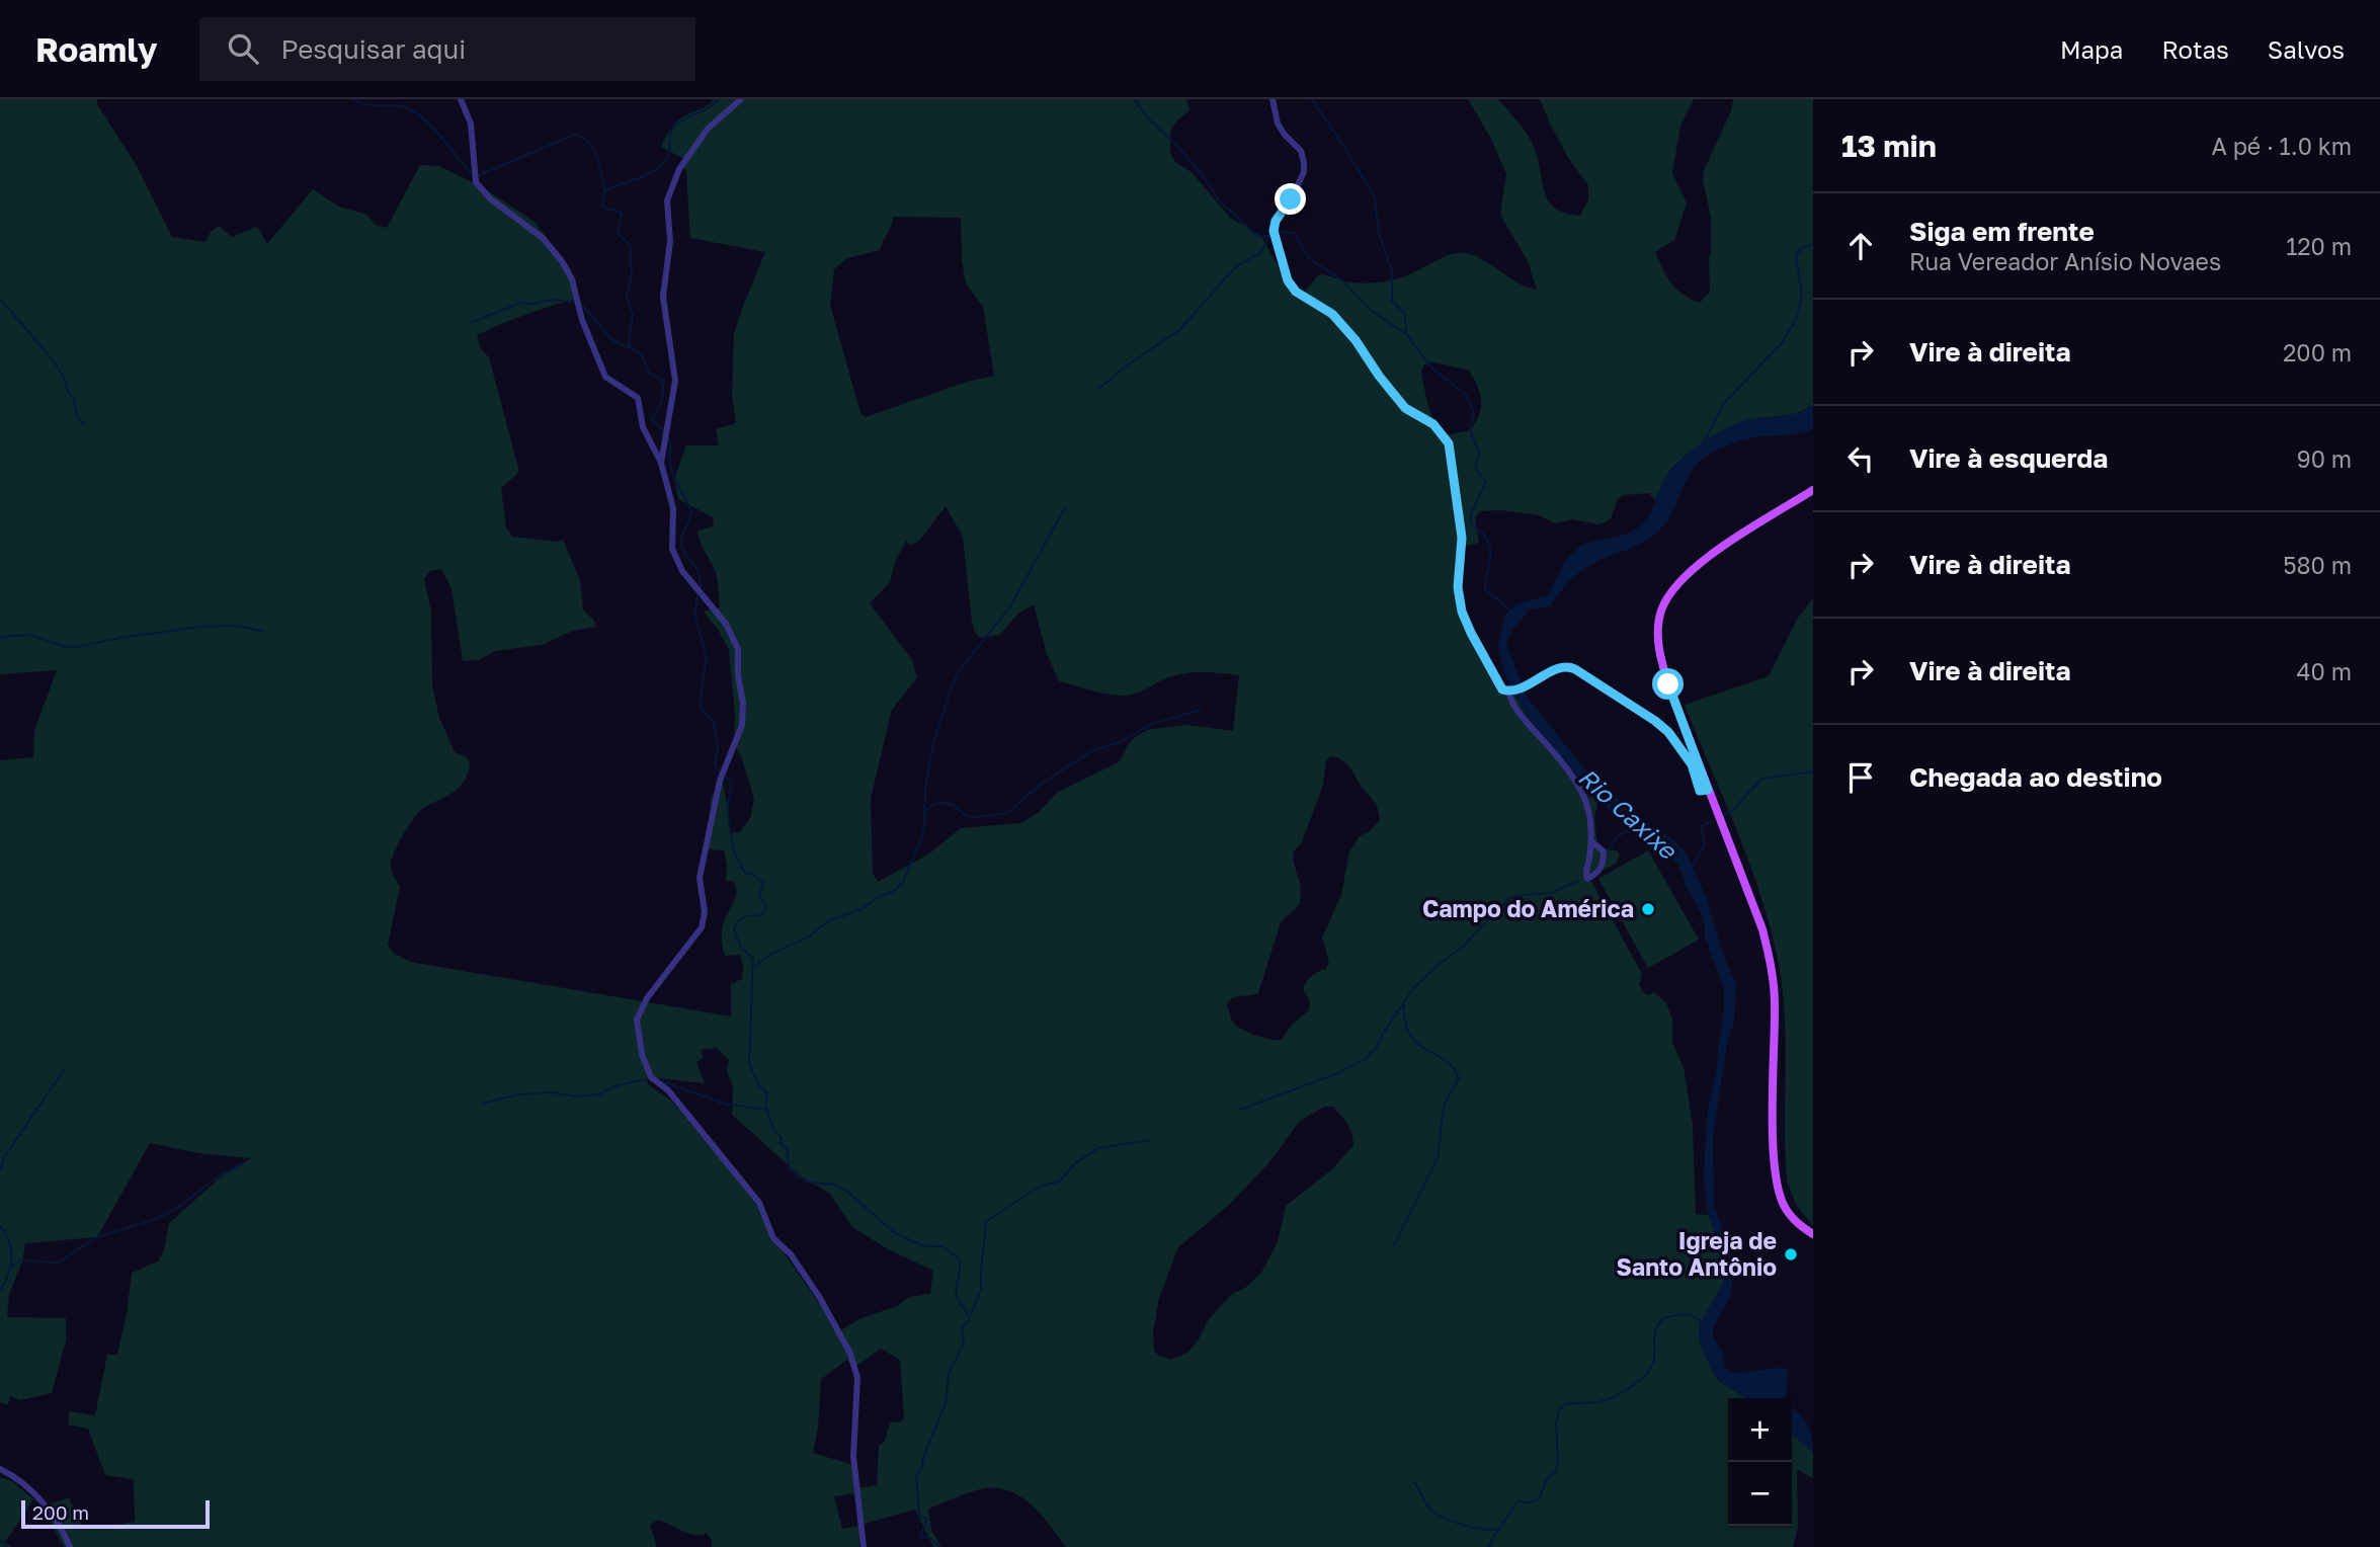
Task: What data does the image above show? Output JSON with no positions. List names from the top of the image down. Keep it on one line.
{"water":["Rio Caxixe"],"places":["Campo do América","Igreja de Santo Antônio"],"scale_bar":"200 m","page":{"header":"Roamly","search":"Pesquisar aqui","nav":["Mapa","Rotas","Salvos"],"heading":["13 min","A pé · 1.0 km"],"list":[["Siga em frente","Rua Vereador Anísio Novaes","120 m"],["Vire à direita","200 m"],["Vire à esquerda","90 m"],["Vire à direita","580 m"],["Vire à direita","40 m"],"Chegada ao destino"],"map_buttons":["+","−"],"scale":"200 m"}}
